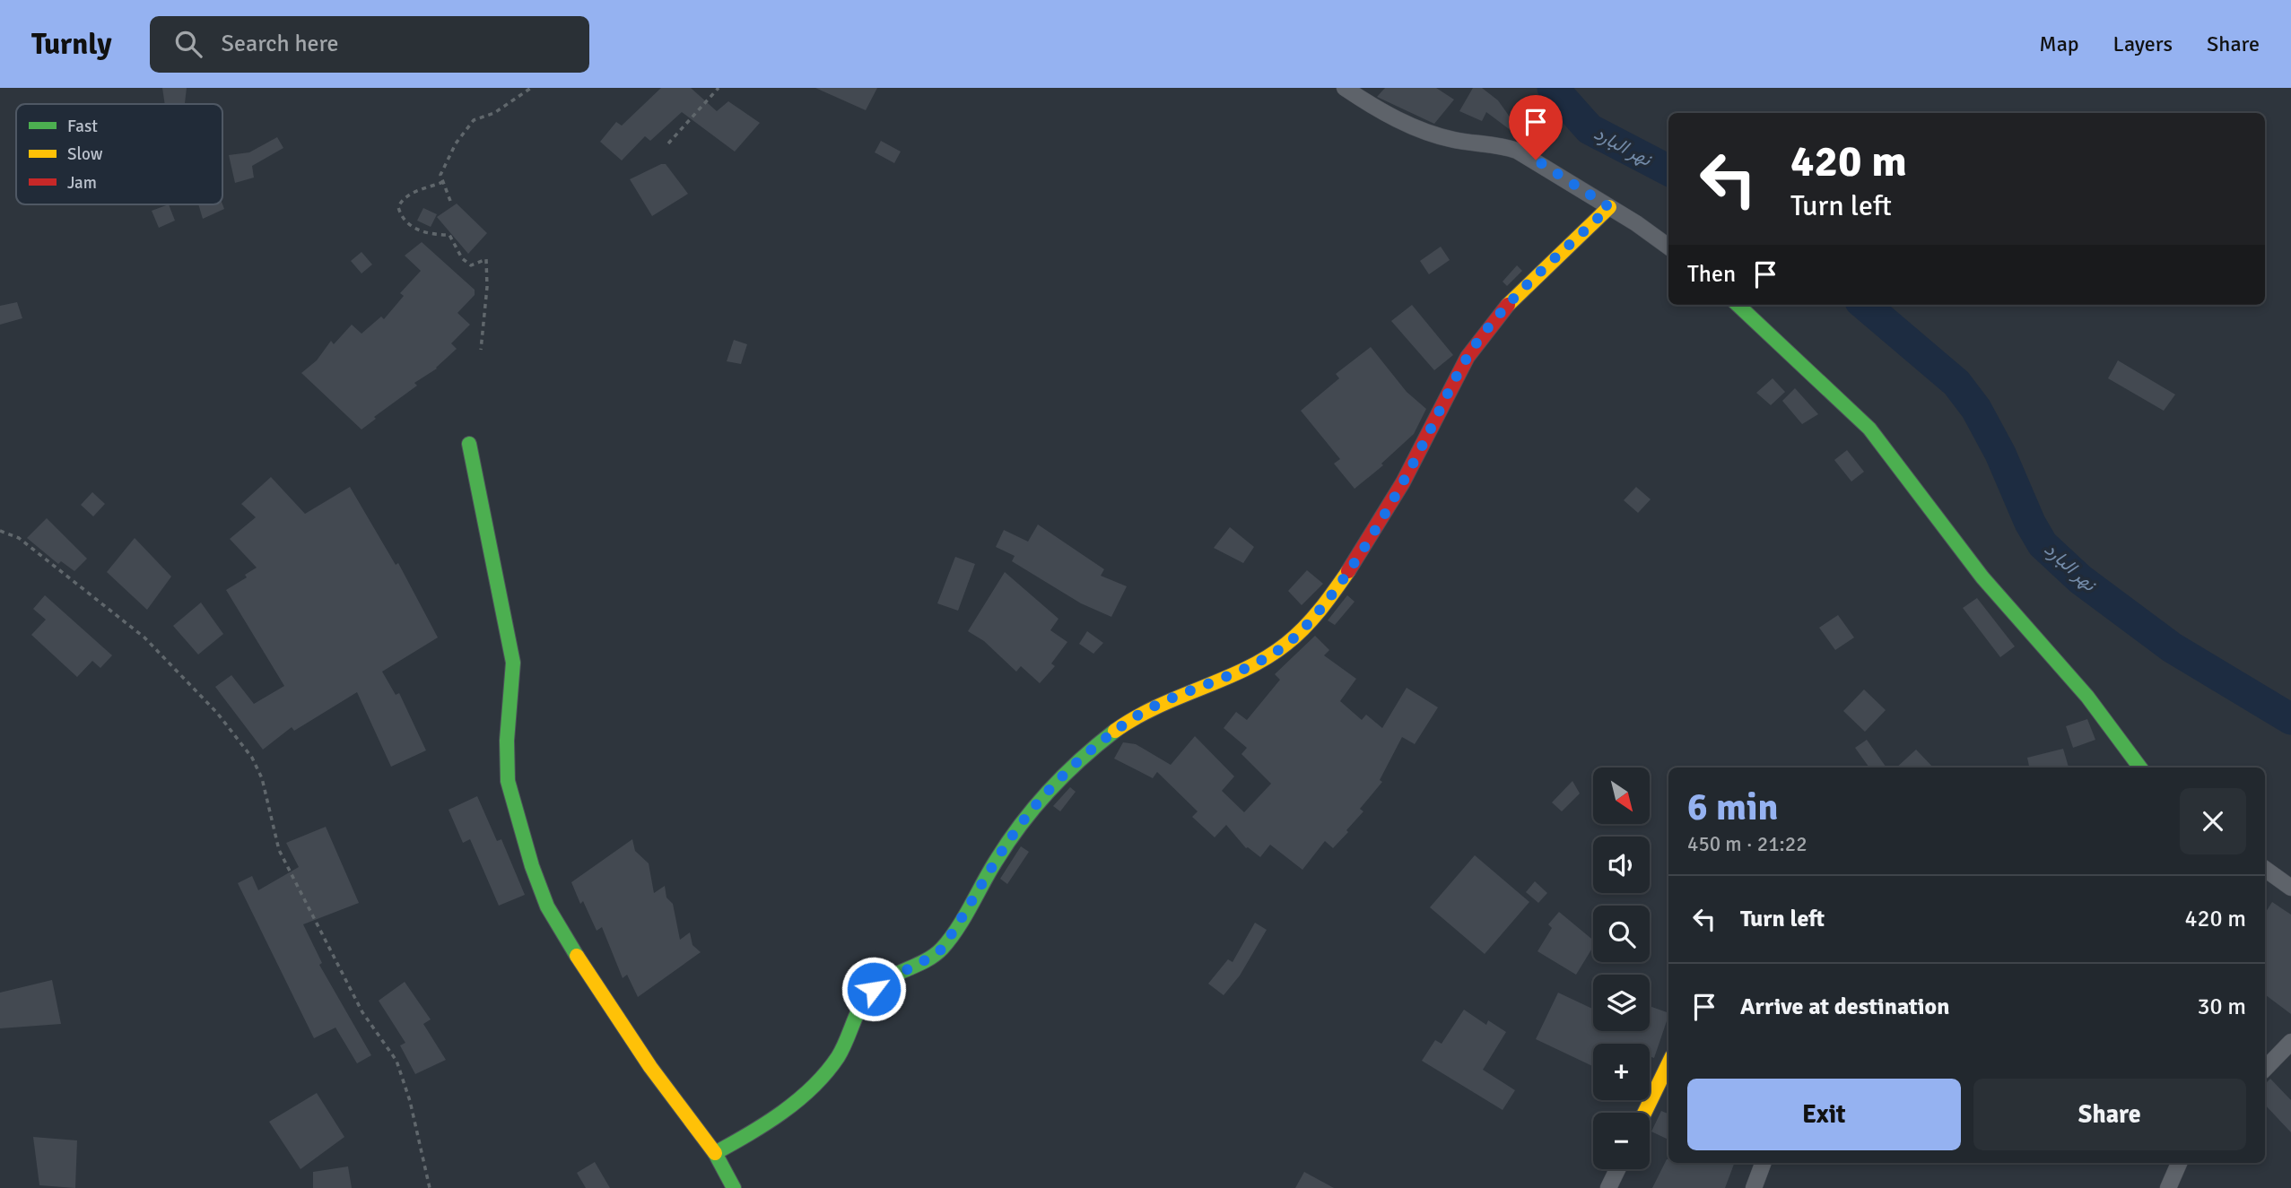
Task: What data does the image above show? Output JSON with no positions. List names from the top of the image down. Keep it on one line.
{"water":["نهر البارد"],"legend":["Fast","Slow","Jam"],"north":"bottom right","page":{"header":"Turnly","search":"Search here","nav":["Map","Layers","Share"],"turn":["420 m","Turn left"],"then":"Then","map_buttons":["+","−"],"heading":["6 min","450 m · 21:22"],"list":[{"name":"Turn left","value":"420 m"},{"name":"Arrive at destination","value":"30 m"}],"buttons":["Exit","Share"]}}
